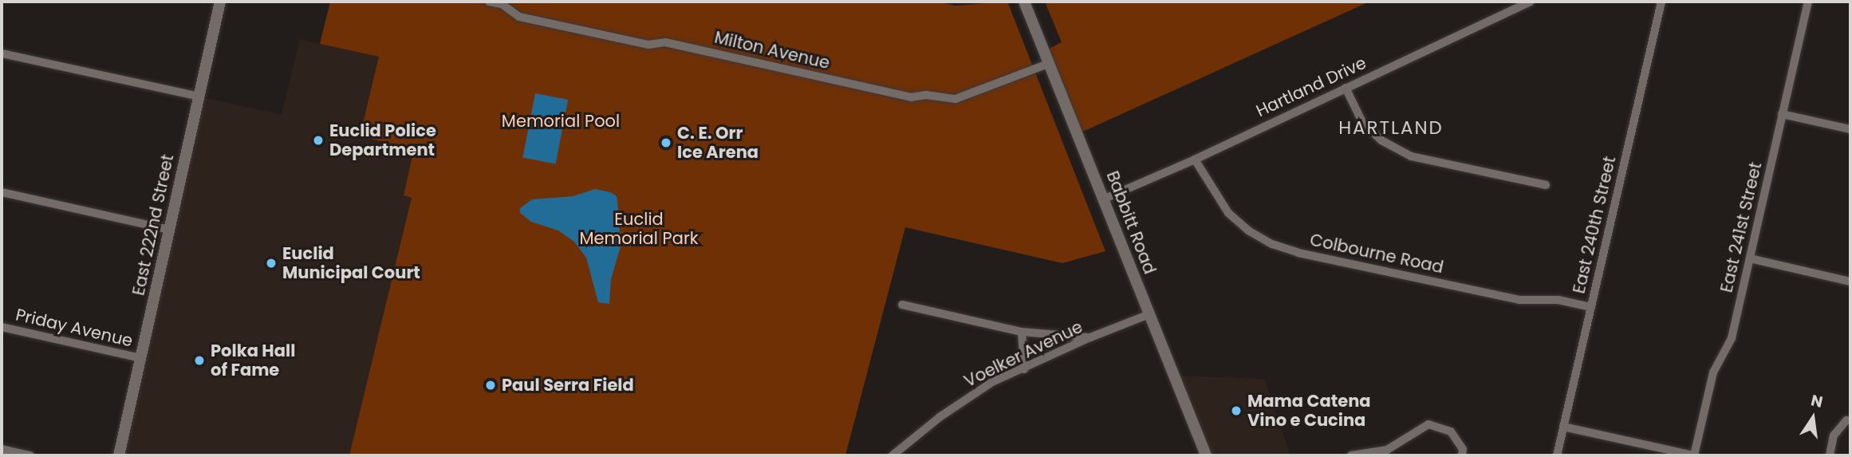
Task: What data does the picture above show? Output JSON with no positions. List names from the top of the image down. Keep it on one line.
{"streets":{"main road":["Babbitt Road","East 222nd Street"],"street":["Milton Avenue","Hartland Drive","East 240th Street","East 241st Street","Colbourne Road","Priday Avenue","Voelker Avenue"]},"crossings":[["Milton Avenue","Babbitt Road"],["Hartland Drive","Babbitt Road"],["Hartland Drive","Colbourne Road"],["Babbitt Road","Voelker Avenue"],["East 222nd Street","Priday Avenue"],["East 240th Street","Colbourne Road"]],"districts":["HARTLAND"],"parks":["Memorial Pool","Euclid Memorial Park"],"places":["Euclid Police Department","C. E. Orr Ice Arena","Euclid Municipal Court","Polka Hall of Fame","Paul Serra Field","Mama Catena Vino e Cucina"],"north":"top"}
